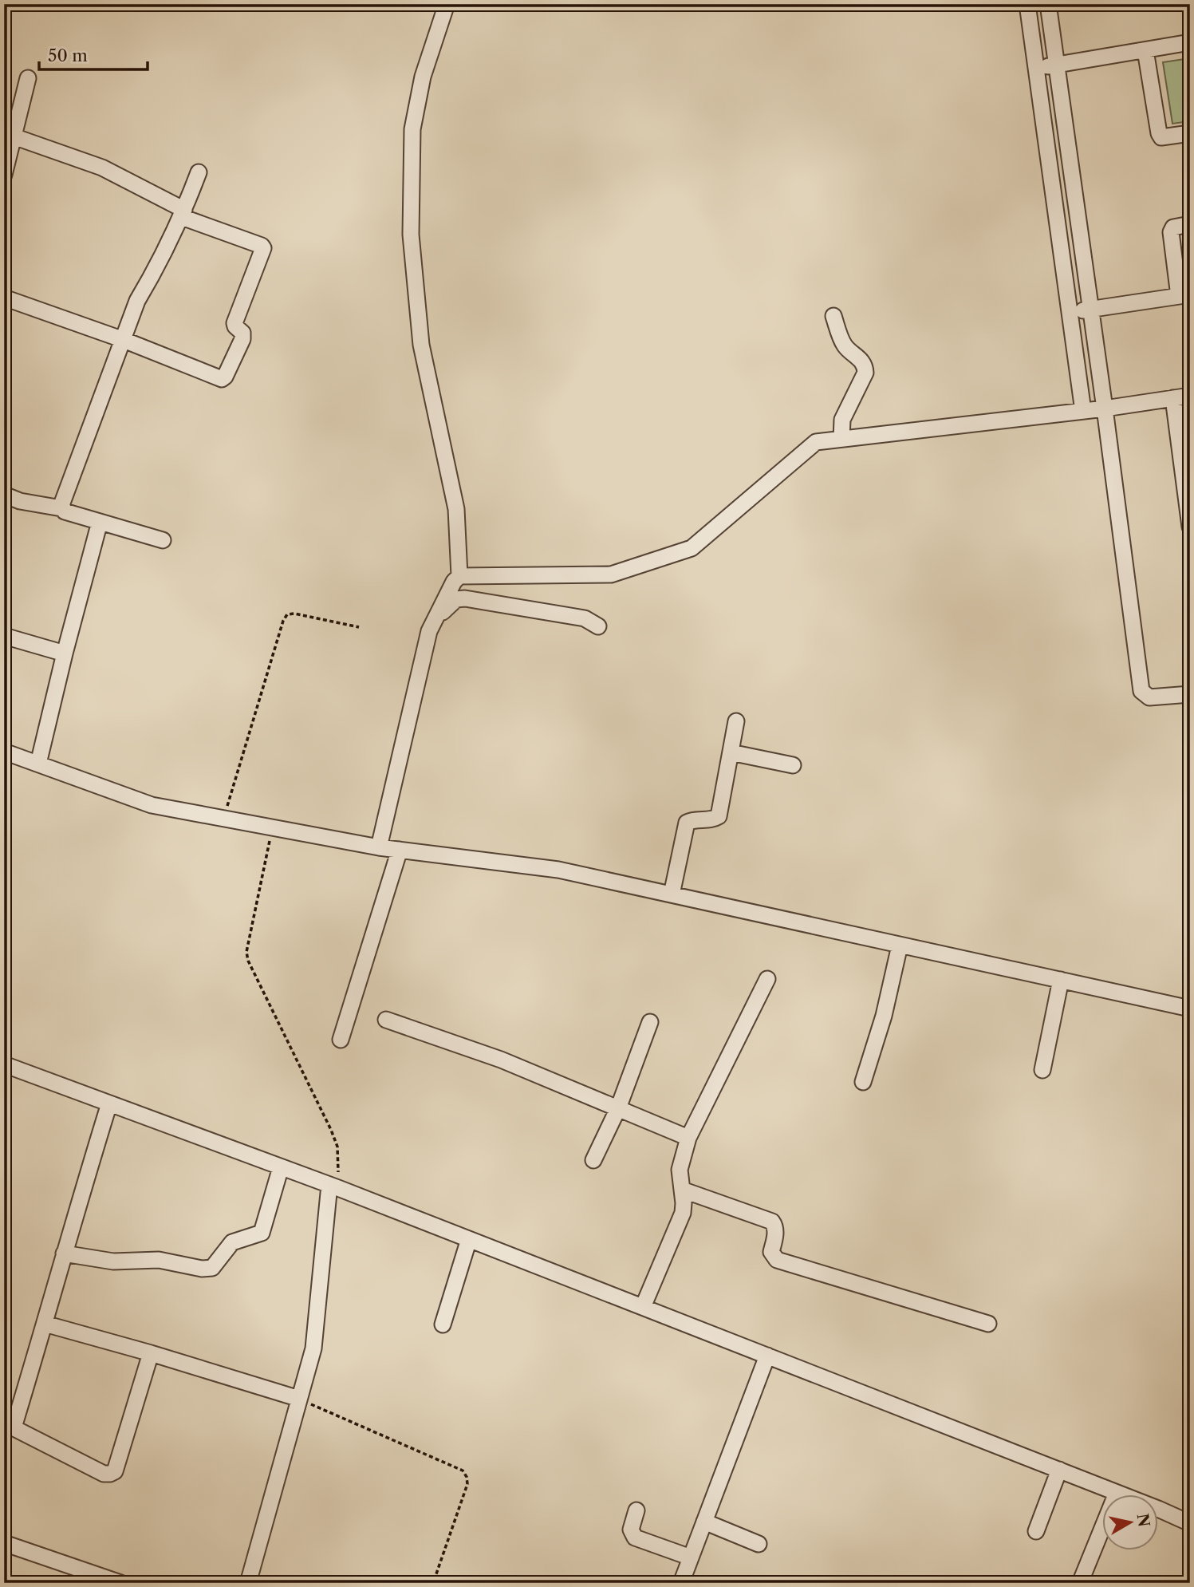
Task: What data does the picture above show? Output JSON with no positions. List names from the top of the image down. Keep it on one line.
{"scale_bar":"50 m","north":"right"}
